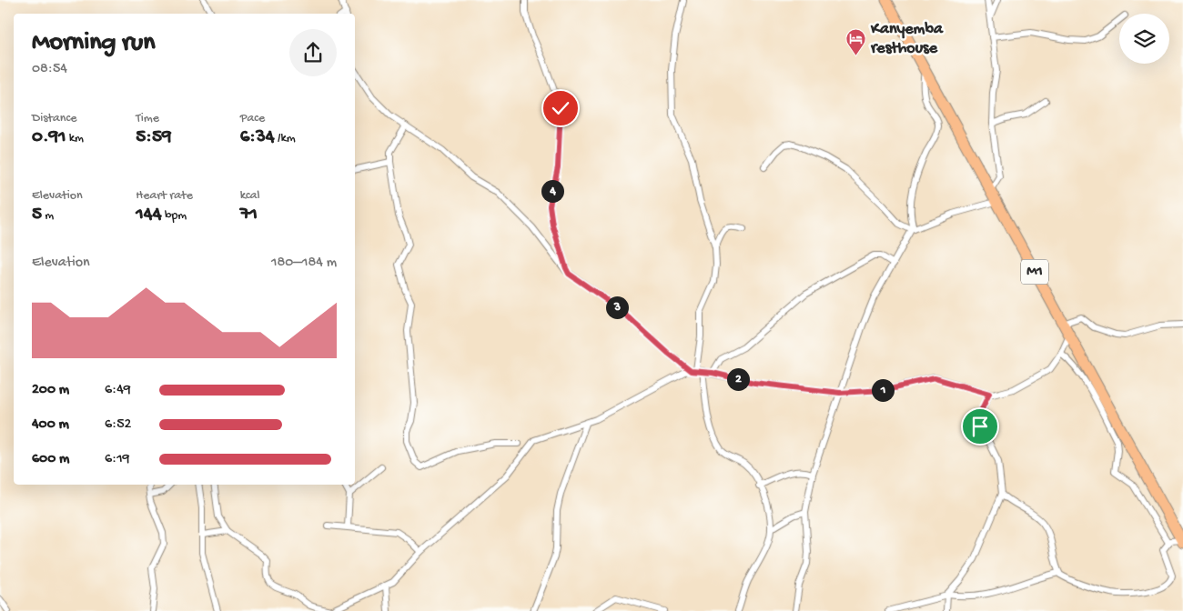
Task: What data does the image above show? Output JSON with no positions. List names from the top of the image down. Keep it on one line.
{"streets":{"highway":["M1"]},"places":{"hotel":["Kanyemba resthouse"]},"page":{"heading":["Morning run","08:54"],"stats":[["Distance","0.91 km"],["Time","5:59"],["Pace","6:34 /km"],["Elevation","5 m"],["Heart rate","144 bpm"],["kcal","71"]],"pins":["4","3","2","1"],"chart":["Elevation","180–184 m"],"list":[{"name":"200 m","note":"6:49"},{"name":"400 m","note":"6:52"},{"name":"600 m","note":"6:19"}]}}
